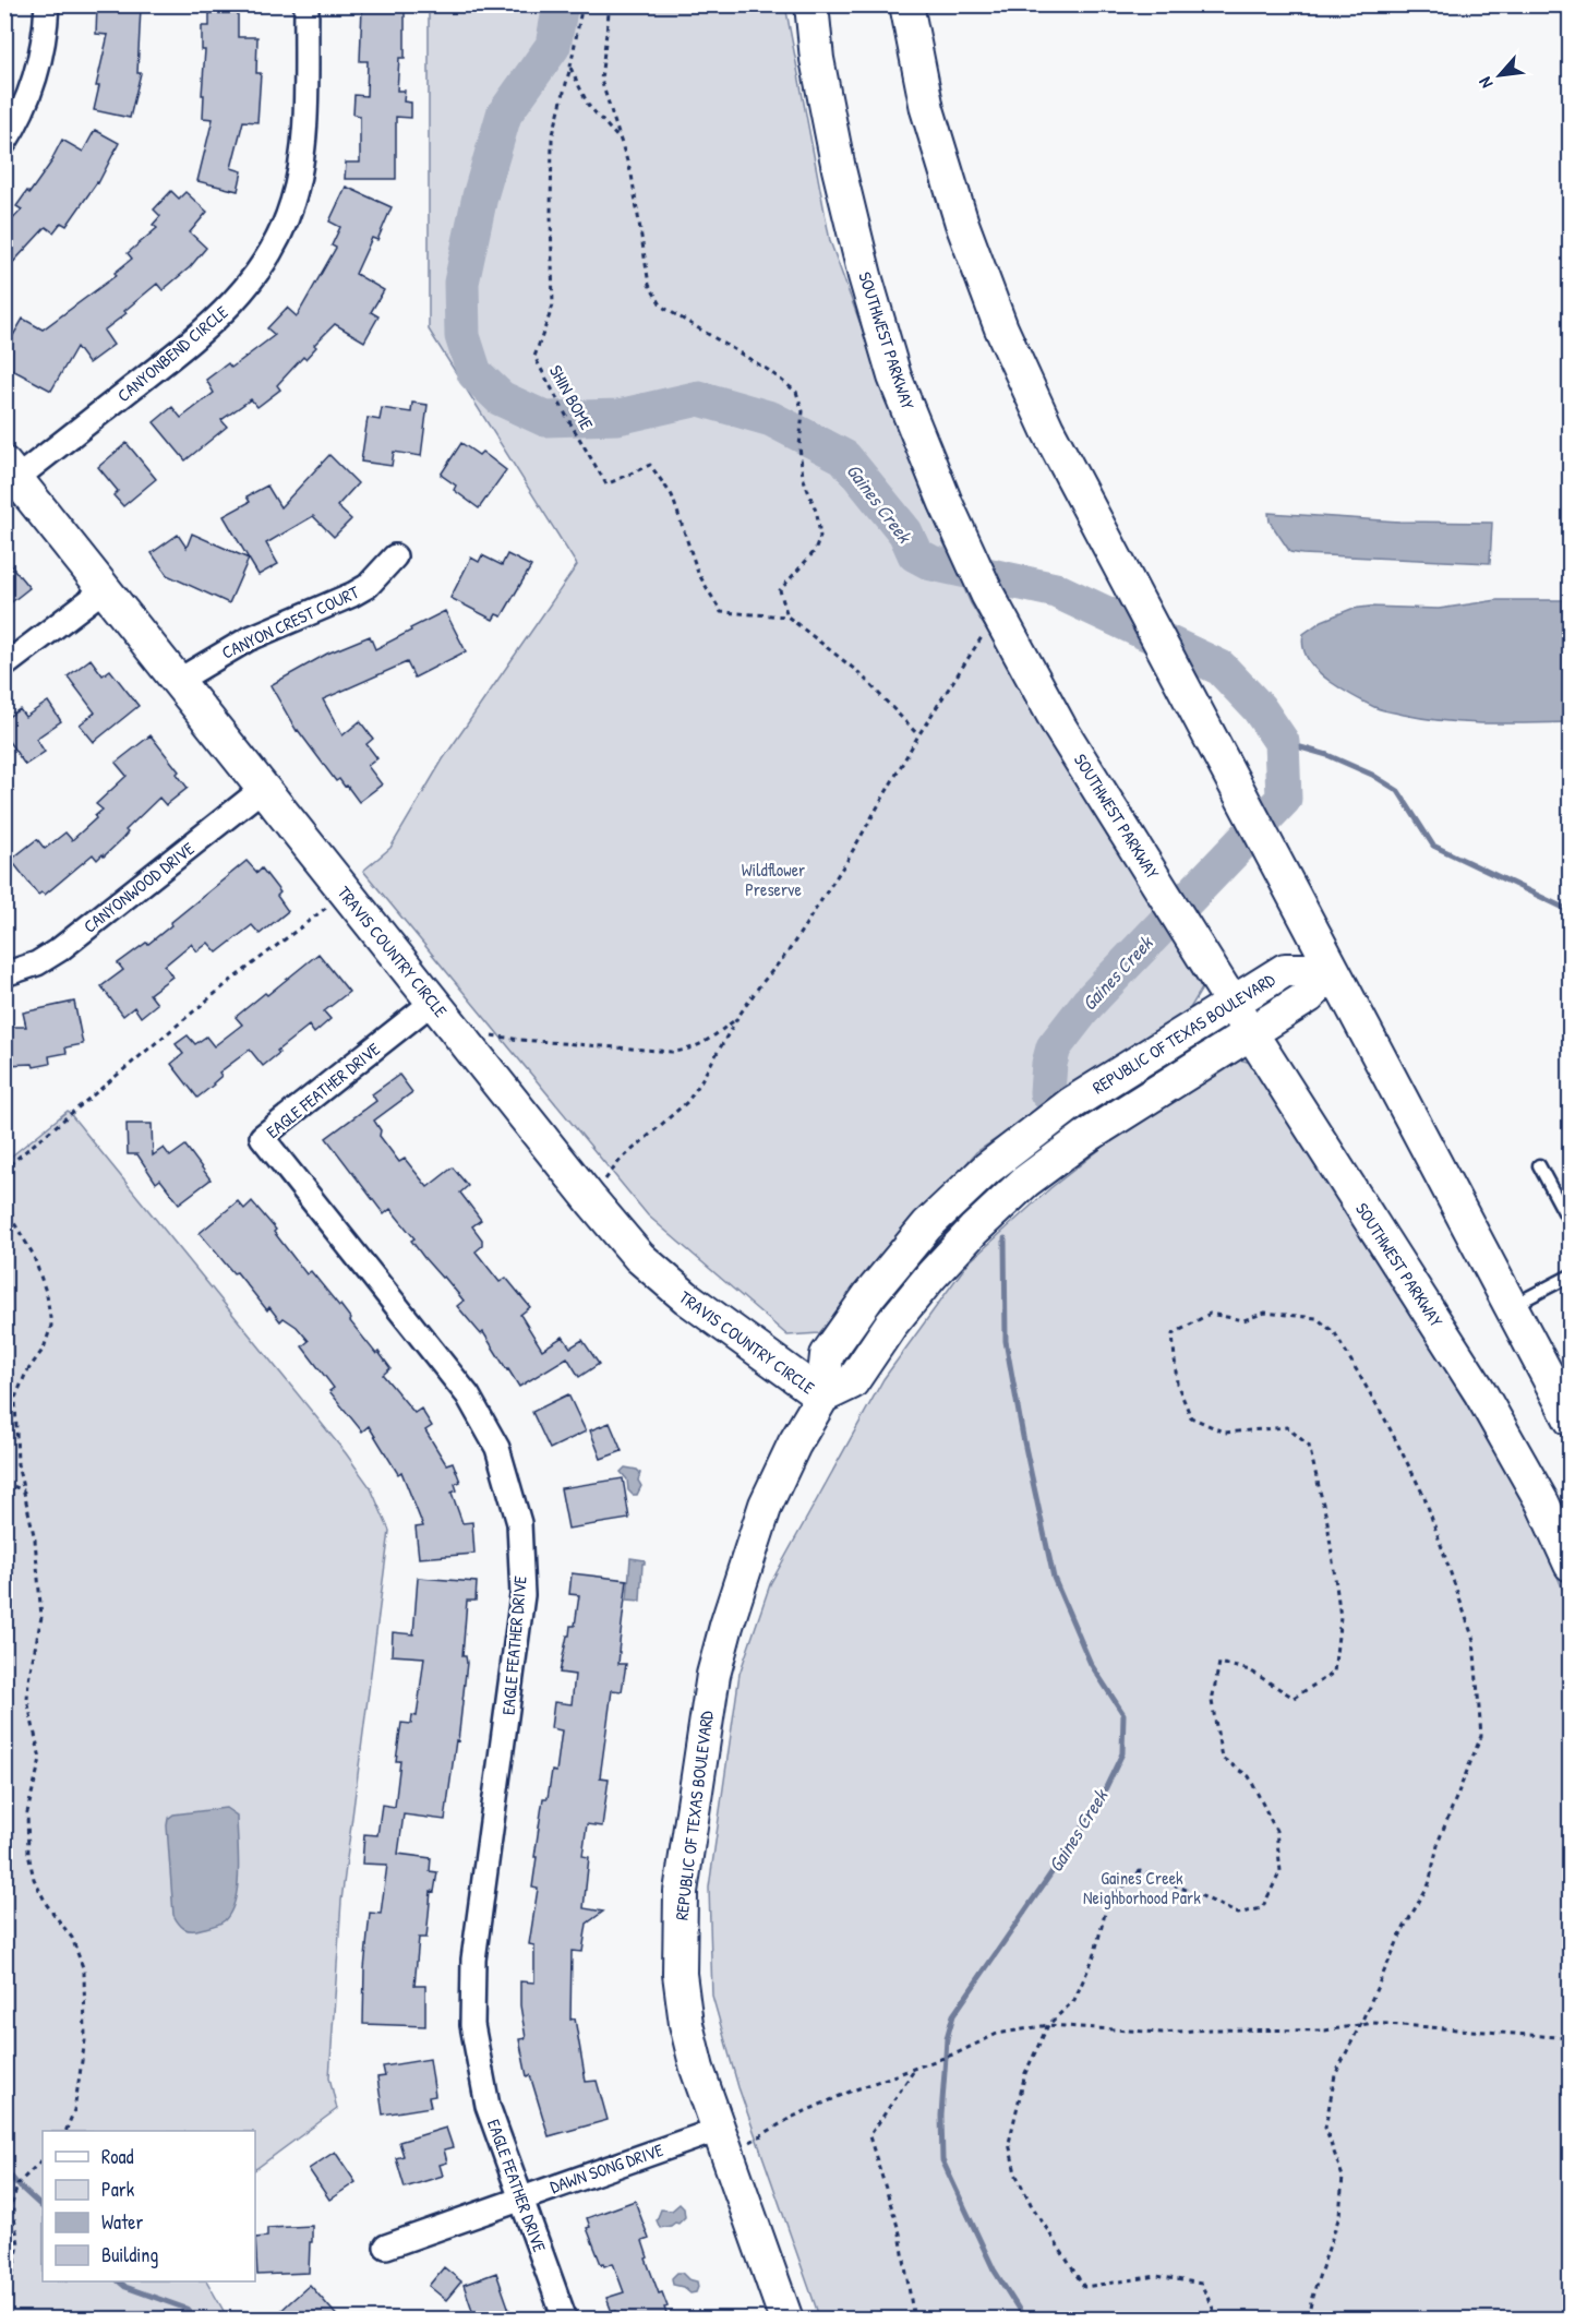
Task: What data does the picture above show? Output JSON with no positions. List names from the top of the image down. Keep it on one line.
{"streets":{"street":["SOUTHWEST PARKWAY","CANYONBEND CIRCLE","CANYON CREST COURT","CANYONWOOD DRIVE","TRAVIS COUNTRY CIRCLE","REPUBLIC OF TEXAS BOULEVARD","EAGLE FEATHER DRIVE","DAWN SONG DRIVE"],"path":["SHIN BOME"]},"crossings":[["SOUTHWEST PARKWAY","REPUBLIC OF TEXAS BOULEVARD"],["CANYONBEND CIRCLE","TRAVIS COUNTRY CIRCLE"],["CANYON CREST COURT","TRAVIS COUNTRY CIRCLE"],["CANYONWOOD DRIVE","TRAVIS COUNTRY CIRCLE"],["TRAVIS COUNTRY CIRCLE","REPUBLIC OF TEXAS BOULEVARD"],["TRAVIS COUNTRY CIRCLE","EAGLE FEATHER DRIVE"],["REPUBLIC OF TEXAS BOULEVARD","DAWN SONG DRIVE"],["EAGLE FEATHER DRIVE","DAWN SONG DRIVE"]],"water":["Gaines Creek"],"parks":["Wildflower Preserve","Gaines Creek Neighborhood Park"],"legend":["Road","Park","Water","Building"],"north":"bottom left"}
